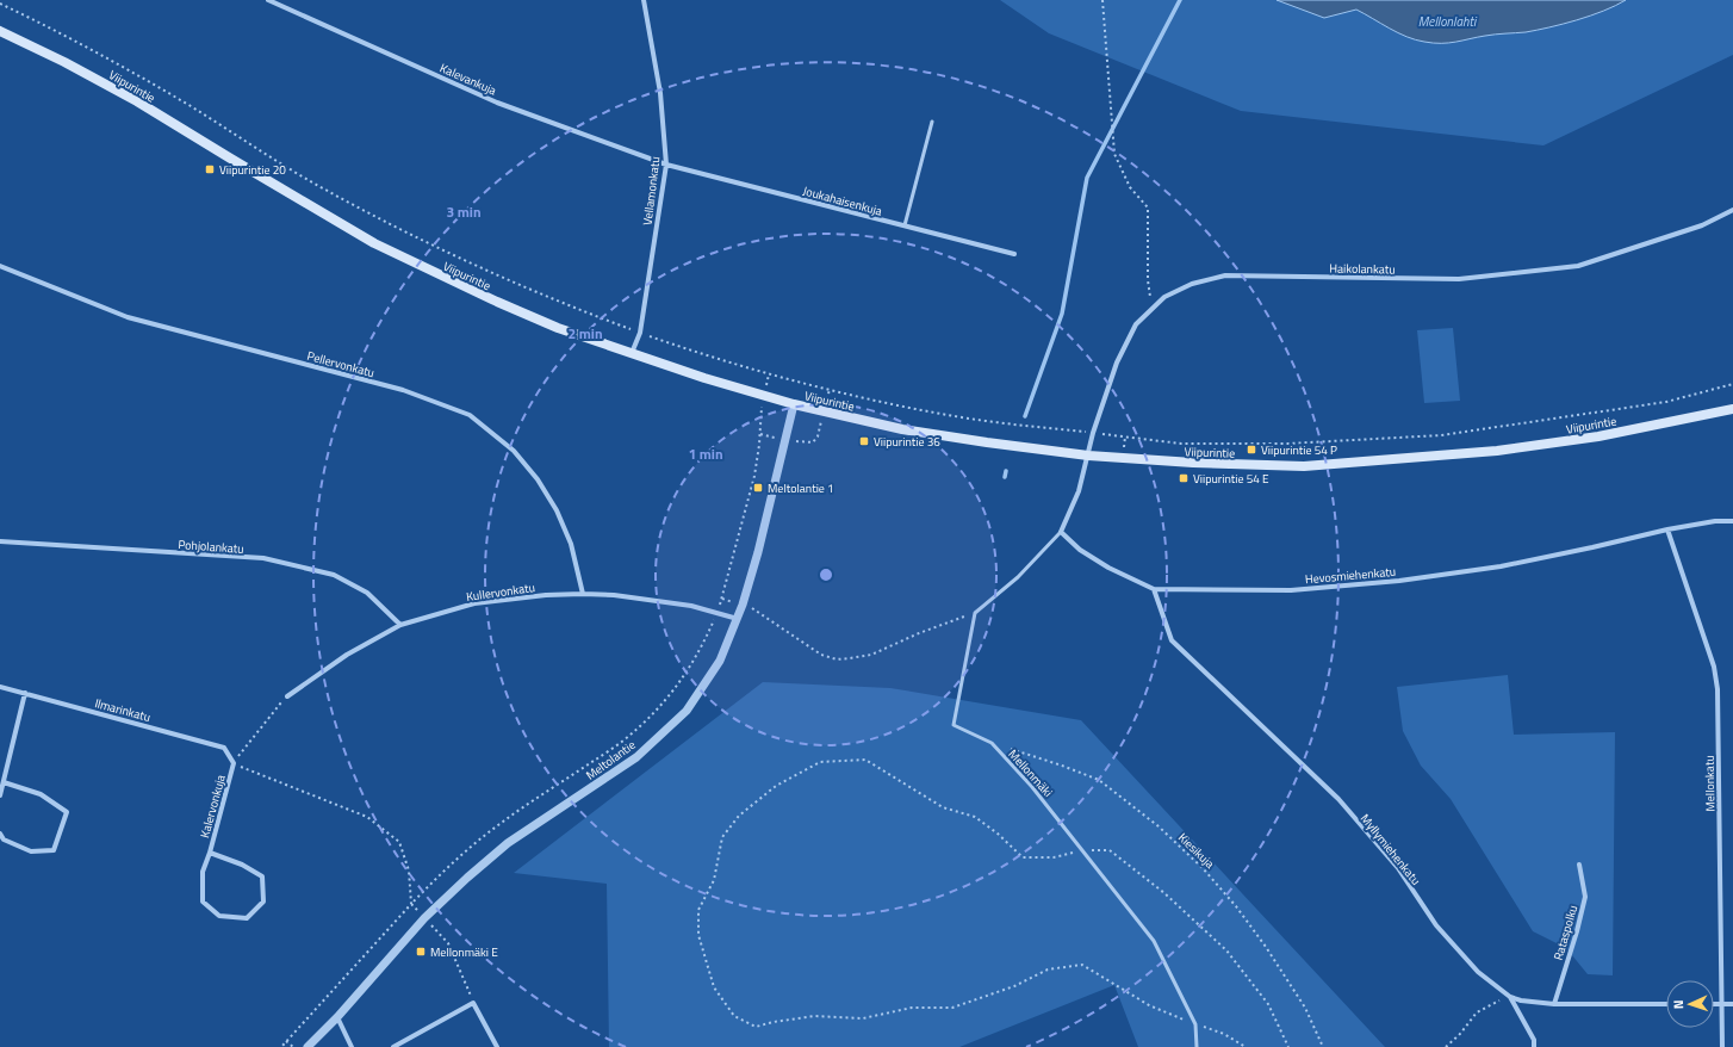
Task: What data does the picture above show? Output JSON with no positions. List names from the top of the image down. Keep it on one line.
{"streets":{"main road":["Viipurintie"],"street":["Kalevankuja","Vellamonkatu","Joukahaisenkuja","Haikolankatu","Pellervonkatu","Pohjolankatu","Hevosmiehenkatu","Kullervonkatu","Ilmarinkatu","Meltolantie","Mellonkatu","Kalervonkuja","Myllymiehenkatu","Rataspolku"],"lane":["Mellonmäki"],"path":["Kiesikuja"]},"crossings":[["Kalevankuja","Vellamonkatu"],["Kalevankuja","Joukahaisenkuja"],["Viipurintie","Vellamonkatu"],["Viipurintie","Haikolankatu"],["Viipurintie","Meltolantie"],["Vellamonkatu","Joukahaisenkuja"],["Pellervonkatu","Kullervonkatu"],["Pohjolankatu","Kullervonkatu"],["Hevosmiehenkatu","Mellonkatu"],["Hevosmiehenkatu","Myllymiehenkatu"],["Kullervonkatu","Meltolantie"],["Ilmarinkatu","Kalervonkuja"],["Mellonmäki","Kiesikuja"],["Myllymiehenkatu","Rataspolku"]],"water":["Mellonlahti"],"places":{"transit":["Viipurintie 20","Viipurintie 36","Viipurintie 54 P","Viipurintie 54 E","Meltolantie 1","Mellonmäki E"]},"north":"left","rings":["3 min","2 min","1 min"]}
